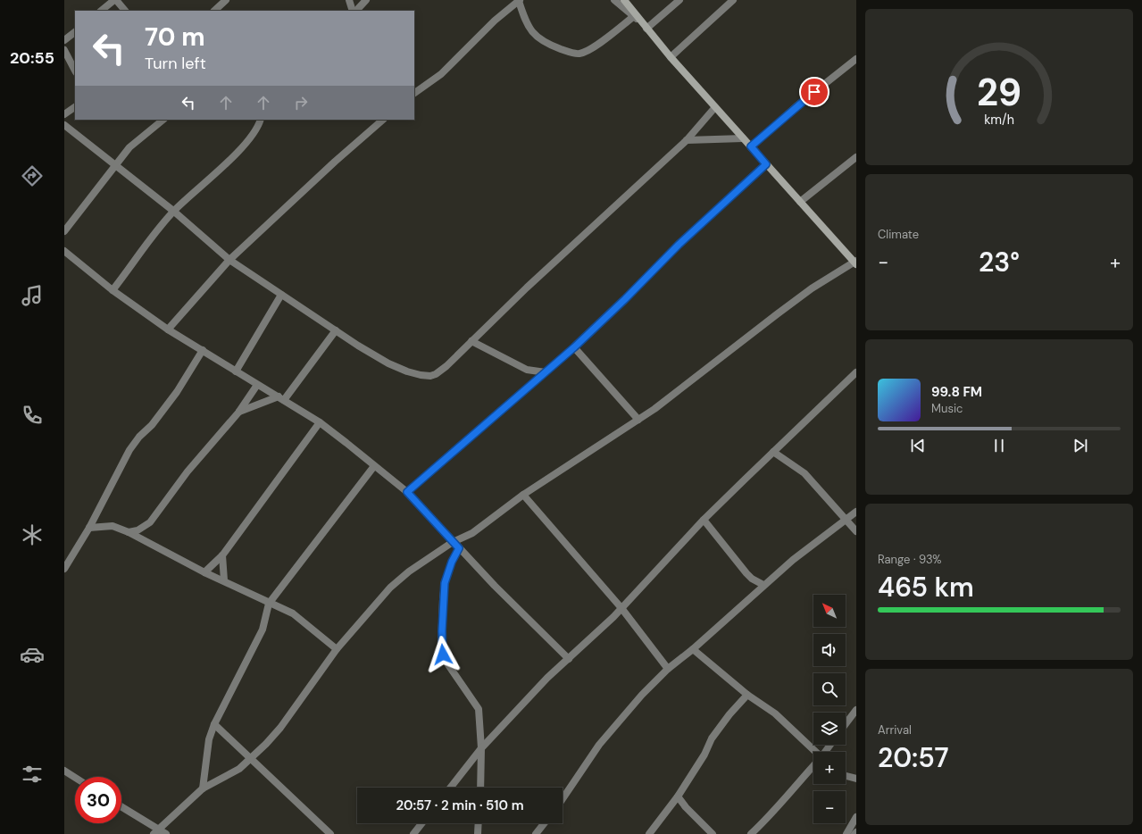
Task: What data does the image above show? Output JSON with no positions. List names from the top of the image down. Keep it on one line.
{"north":"top left","page":{"tabs":"20:55","turn":["70 m","Turn left"],"tile":["Climate",["Range · 93%","465 km"],["Arrival","20:57"]],"heat":["−","23°","+"],"song":["99.8 FM","Music"],"map_buttons":["+","−"],"limit":"30","trip":"20:57 · 2 min · 510 m","gauge":["29","km/h"]}}
